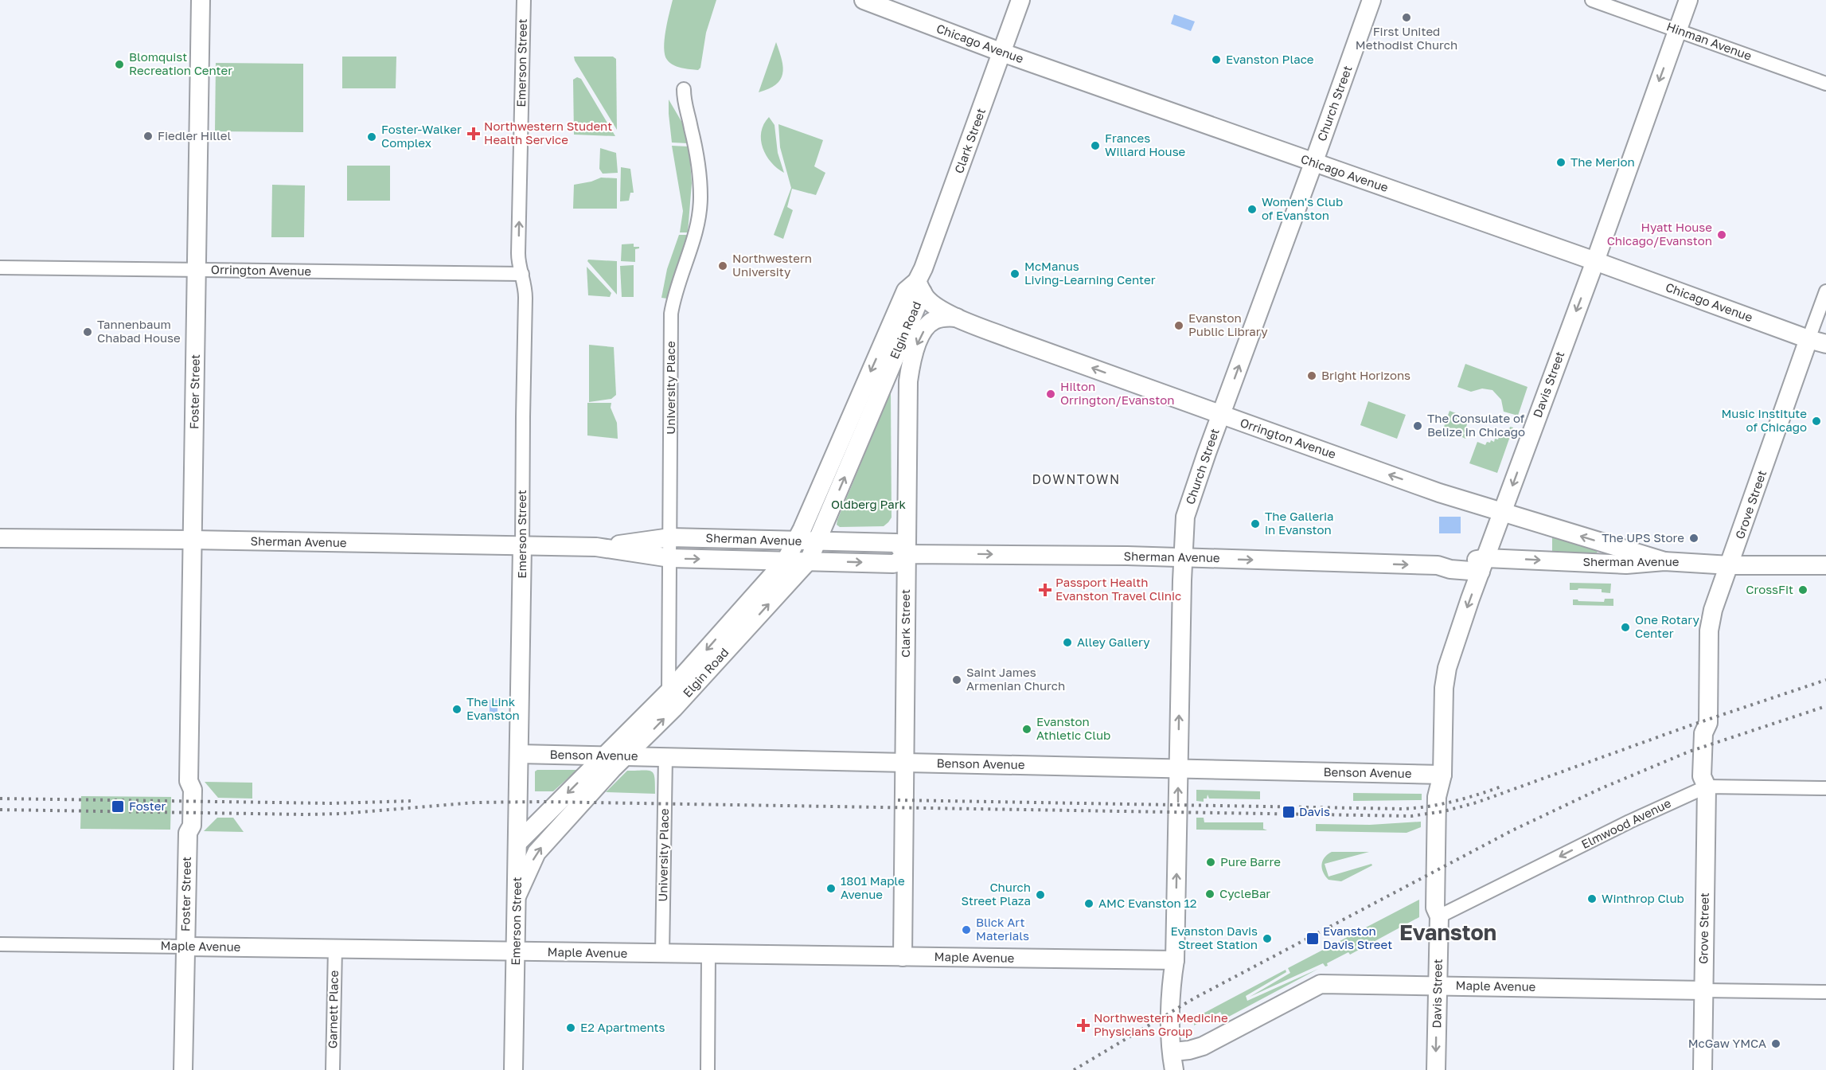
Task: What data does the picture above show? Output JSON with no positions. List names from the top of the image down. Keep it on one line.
{"streets":{"street":["Hinman Avenue","Chicago Avenue","Emerson Street","Church Street","Clark Street","Orrington Avenue","Elgin Road","Davis Street","University Place","Foster Street","Grove Street","Sherman Avenue","Benson Avenue","Elmwood Avenue","Maple Avenue","Garnett Place"]},"crossings":[["Hinman Avenue","Davis Street"],["Chicago Avenue","Church Street"],["Chicago Avenue","Clark Street"],["Chicago Avenue","Davis Street"],["Chicago Avenue","Grove Street"],["Emerson Street","Orrington Avenue"],["Emerson Street","Elgin Road"],["Emerson Street","Sherman Avenue"],["Emerson Street","Benson Avenue"],["Emerson Street","Maple Avenue"],["Church Street","Orrington Avenue"],["Church Street","Sherman Avenue"],["Church Street","Benson Avenue"],["Church Street","Maple Avenue"],["Clark Street","Orrington Avenue"],["Clark Street","Elgin Road"],["Clark Street","Sherman Avenue"],["Clark Street","Benson Avenue"],["Clark Street","Maple Avenue"],["Orrington Avenue","Elgin Road"],["Orrington Avenue","Davis Street"],["Orrington Avenue","Foster Street"],["Orrington Avenue","Sherman Avenue"],["Elgin Road","University Place"],["Elgin Road","Sherman Avenue"],["Elgin Road","Benson Avenue"],["Davis Street","Sherman Avenue"],["Davis Street","Benson Avenue"],["Davis Street","Elmwood Avenue"],["Davis Street","Maple Avenue"],["University Place","Sherman Avenue"],["University Place","Benson Avenue"],["University Place","Maple Avenue"],["Foster Street","Sherman Avenue"],["Foster Street","Maple Avenue"],["Grove Street","Sherman Avenue"],["Grove Street","Elmwood Avenue"],["Grove Street","Maple Avenue"],["Maple Avenue","Garnett Place"]],"one_way":["Church Street","Orrington Avenue","Davis Street","Sherman Avenue","Elmwood Avenue"],"districts":["DOWNTOWN","Evanston"],"parks":["Oldberg Park"],"places":{"other":["First United Methodist Church","Evanston Place","Blomquist Recreation Center","Fiedler Hillel","Foster-Walker Complex","Frances Willard House","The Merion","Women's Club of Evanston","Hyatt House Chicago/Evanston","Northwestern University","McManus Living-Learning Center","Evanston Public Library","Tannenbaum Chabad House","Bright Horizons","Hilton Orrington/Evanston","Music Institute of Chicago","The Consulate of Belize in Chicago","The Galleria in Evanston","The UPS Store","CrossFit","One Rotary Center","Alley Gallery","Saint James Armenian Church","The Link Evanston","Evanston Athletic Club","Pure Barre","1801 Maple Avenue","CycleBar","Church Street Plaza","Winthrop Club","AMC Evanston 12","Blick Art Materials","Evanston Davis Street Station","E2 Apartments","McGaw YMCA"],"health":["Northwestern Student Health Service","Passport Health Evanston Travel Clinic","Northwestern Medicine Physicians Group"],"transit":["Foster","Davis","Evanston Davis Street"]}}
